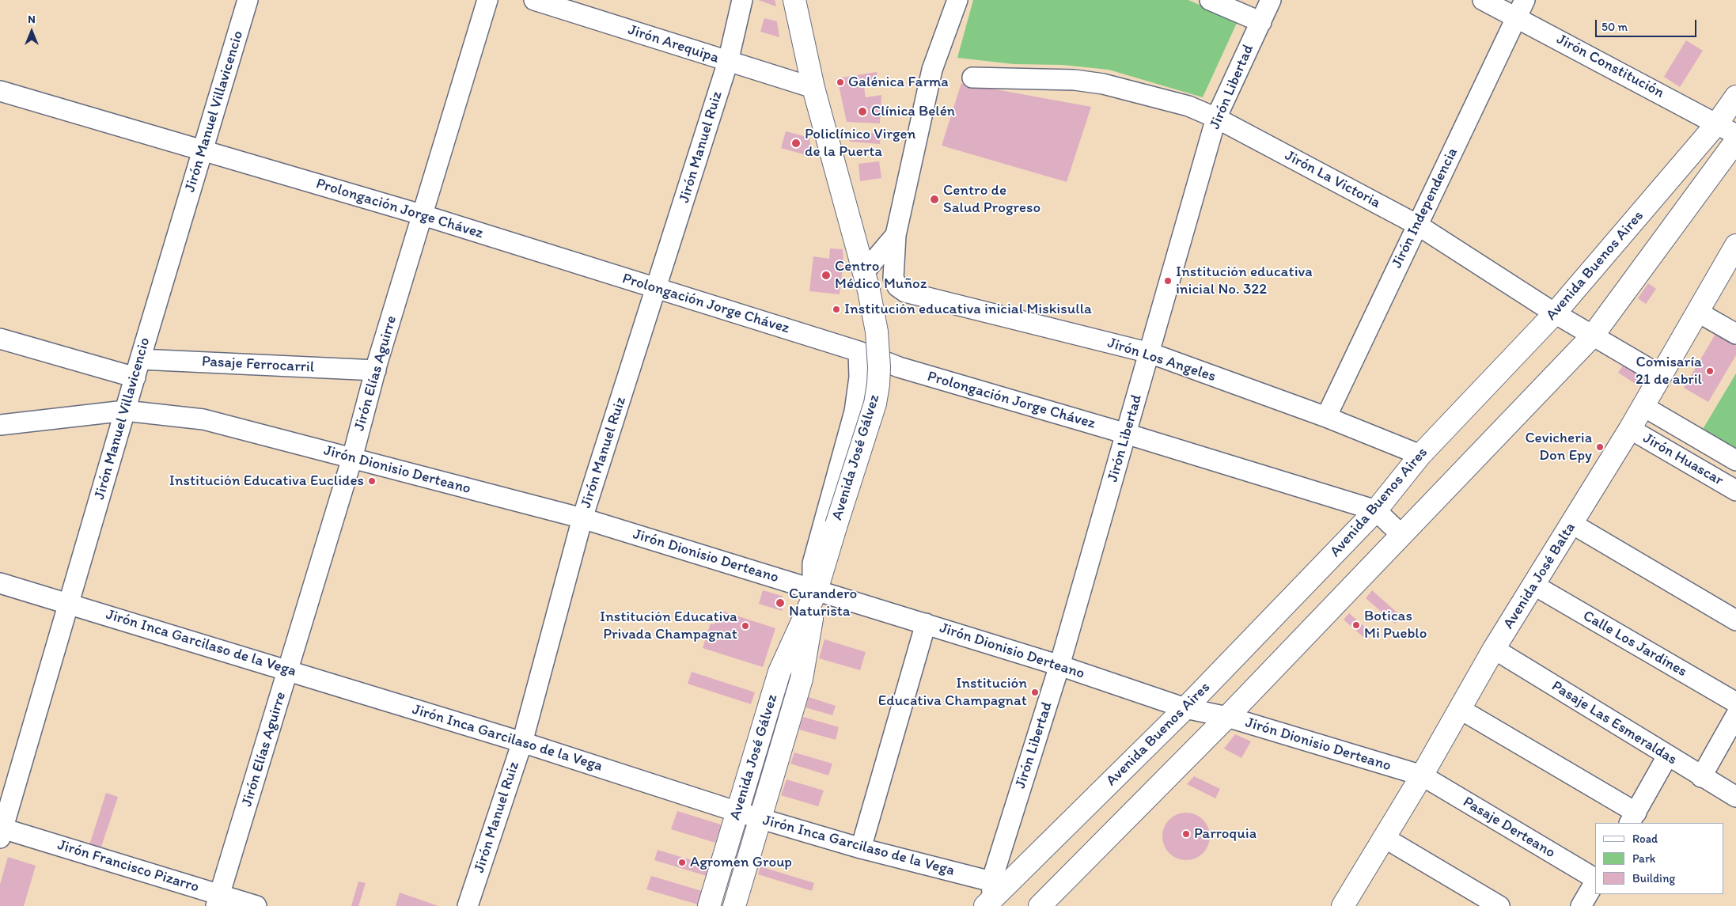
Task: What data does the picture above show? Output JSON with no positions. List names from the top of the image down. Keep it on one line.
{"streets":{"main road":["Avenida Buenos Aires","Avenida José Gálvez","Avenida José Balta"],"street":["Jirón Arequipa","Jirón Constitución","Jirón Libertad","Jirón Manuel Villavicencio","Jirón Manuel Ruiz","Jirón La Victoria","Jirón Independencia","Prolongación Jorge Chávez","Jirón Los Angeles","Pasaje Ferrocarril","Jirón Elías Aguirre","Jirón Huascar","Jirón Dionisio Derteano","Jirón Inca Garcilaso de la Vega","Calle Los Jardines","Pasaje Las Esmeraldas","Pasaje Derteano","Jirón Francisco Pizarro"]},"crossings":[["Jirón Arequipa","Jirón Manuel Ruiz"],["Jirón Arequipa","Avenida José Gálvez"],["Jirón Constitución","Jirón Independencia"],["Jirón Constitución","Avenida Buenos Aires"],["Jirón Libertad","Jirón La Victoria"],["Jirón Libertad","Prolongación Jorge Chávez"],["Jirón Libertad","Avenida Buenos Aires"],["Jirón Libertad","Jirón Los Angeles"],["Jirón Libertad","Jirón Dionisio Derteano"],["Jirón Libertad","Jirón Inca Garcilaso de la Vega"],["Jirón Manuel Villavicencio","Prolongación Jorge Chávez"],["Jirón Manuel Villavicencio","Pasaje Ferrocarril"],["Jirón Manuel Villavicencio","Jirón Dionisio Derteano"],["Jirón Manuel Villavicencio","Jirón Inca Garcilaso de la Vega"],["Jirón Manuel Villavicencio","Jirón Francisco Pizarro"],["Jirón Manuel Ruiz","Prolongación Jorge Chávez"],["Jirón Manuel Ruiz","Jirón Dionisio Derteano"],["Jirón Manuel Ruiz","Jirón Inca Garcilaso de la Vega"],["Jirón La Victoria","Jirón Independencia"],["Jirón La Victoria","Avenida Buenos Aires"],["Jirón La Victoria","Avenida José Balta"],["Jirón Independencia","Jirón Los Angeles"],["Prolongación Jorge Chávez","Avenida Buenos Aires"],["Prolongación Jorge Chávez","Jirón Elías Aguirre"],["Avenida Buenos Aires","Jirón Los Angeles"],["Avenida Buenos Aires","Jirón Dionisio Derteano"],["Avenida Buenos Aires","Jirón Inca Garcilaso de la Vega"],["Pasaje Ferrocarril","Jirón Elías Aguirre"],["Jirón Elías Aguirre","Jirón Dionisio Derteano"],["Jirón Elías Aguirre","Jirón Inca Garcilaso de la Vega"],["Jirón Elías Aguirre","Jirón Francisco Pizarro"],["Avenida José Gálvez","Jirón Dionisio Derteano"],["Avenida José Gálvez","Jirón Inca Garcilaso de la Vega"],["Jirón Huascar","Avenida José Balta"],["Jirón Dionisio Derteano","Avenida José Balta"],["Jirón Dionisio Derteano","Pasaje Derteano"],["Avenida José Balta","Calle Los Jardines"],["Avenida José Balta","Pasaje Las Esmeraldas"],["Avenida José Balta","Pasaje Derteano"]],"places":["Galénica Farma","Clínica Belén","Policlínico Virgen de la Puerta","Centro de Salud Progreso","Centro Médico Muñoz","Institución educativa inicial No. 322","Institución educativa inicial Miskisulla","Comisaría 21 de abril","Cevicheria Don Epy","Institución Educativa Euclides","Curandero Naturista","Boticas Mi Pueblo","Institución Educativa Privada Champagnat","Institución Educativa Champagnat","Parroquia","Agromen Group"],"legend":["Road","Park","Building"],"scale_bar":"50 m","north":"top"}
